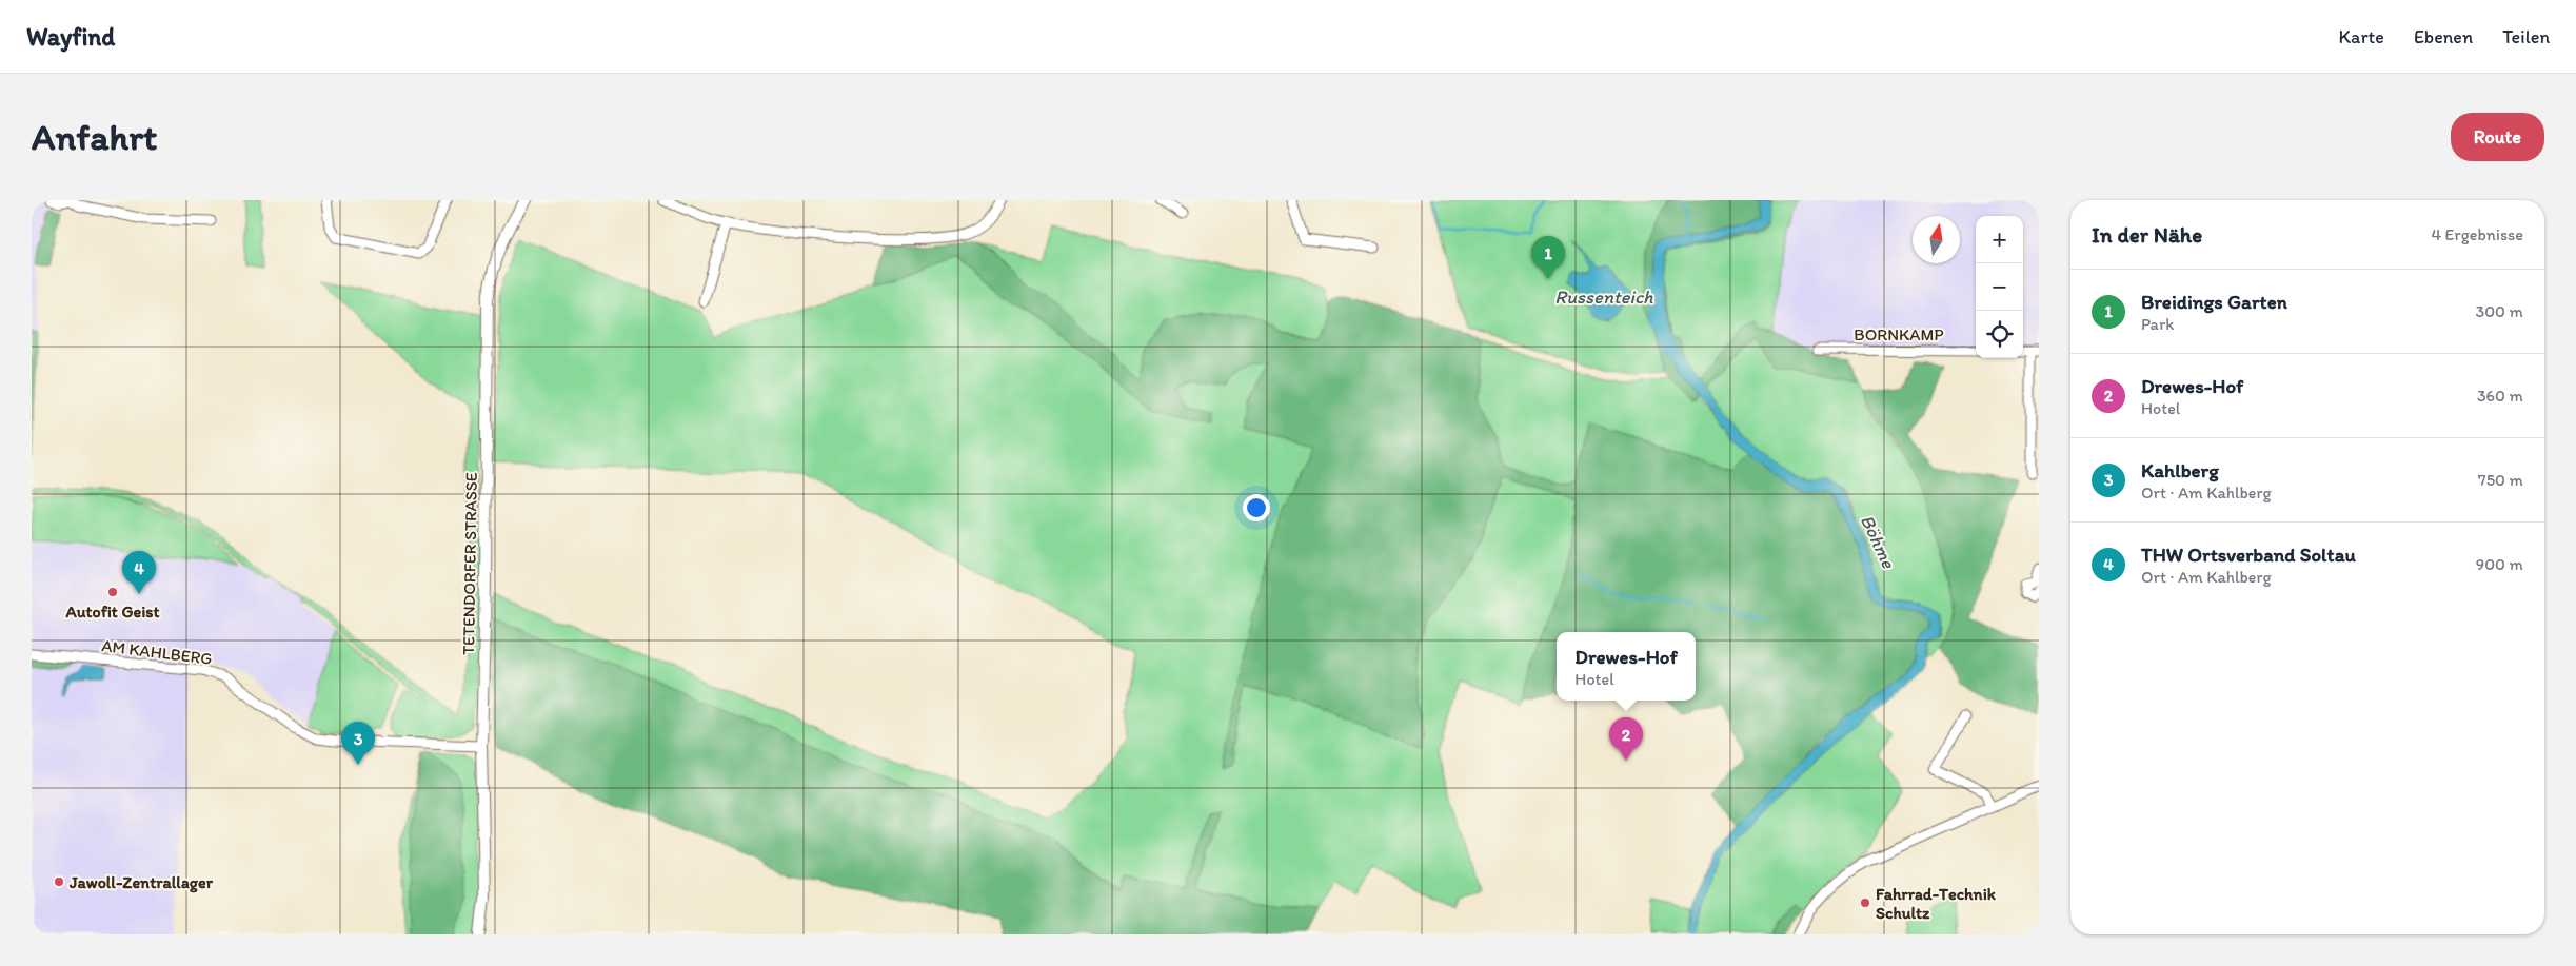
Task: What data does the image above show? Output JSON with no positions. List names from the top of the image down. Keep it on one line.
{"streets":{"street":["BORNKAMP","TETENDORFER STRASSE","AM KAHLBERG"]},"crossings":[["TETENDORFER STRASSE","AM KAHLBERG"]],"water":["Russenteich","Böhme"],"places":["Autofit Geist","Jawoll-Zentrallager","Fahrrad-Technik Schultz"],"north":"top","page":{"header":"Wayfind","nav":["Karte","Ebenen","Teilen"],"buttons":"Route","title":"Anfahrt","heading":["In der Nähe","4 Ergebnisse"],"map_buttons":["+","−"],"pins":["1","4","2","3"],"list":[{"mark":"1","name":"Breidings Garten","note":"Park","value":"300 m"},{"mark":"2","name":"Drewes-Hof","note":"Hotel","value":"360 m"},{"mark":"3","name":"Kahlberg","note":"Ort · Am Kahlberg","value":"750 m"},{"mark":"4","name":"THW Ortsverband Soltau","note":"Ort · Am Kahlberg","value":"900 m"}],"popup":["Drewes-Hof","Hotel"]}}
